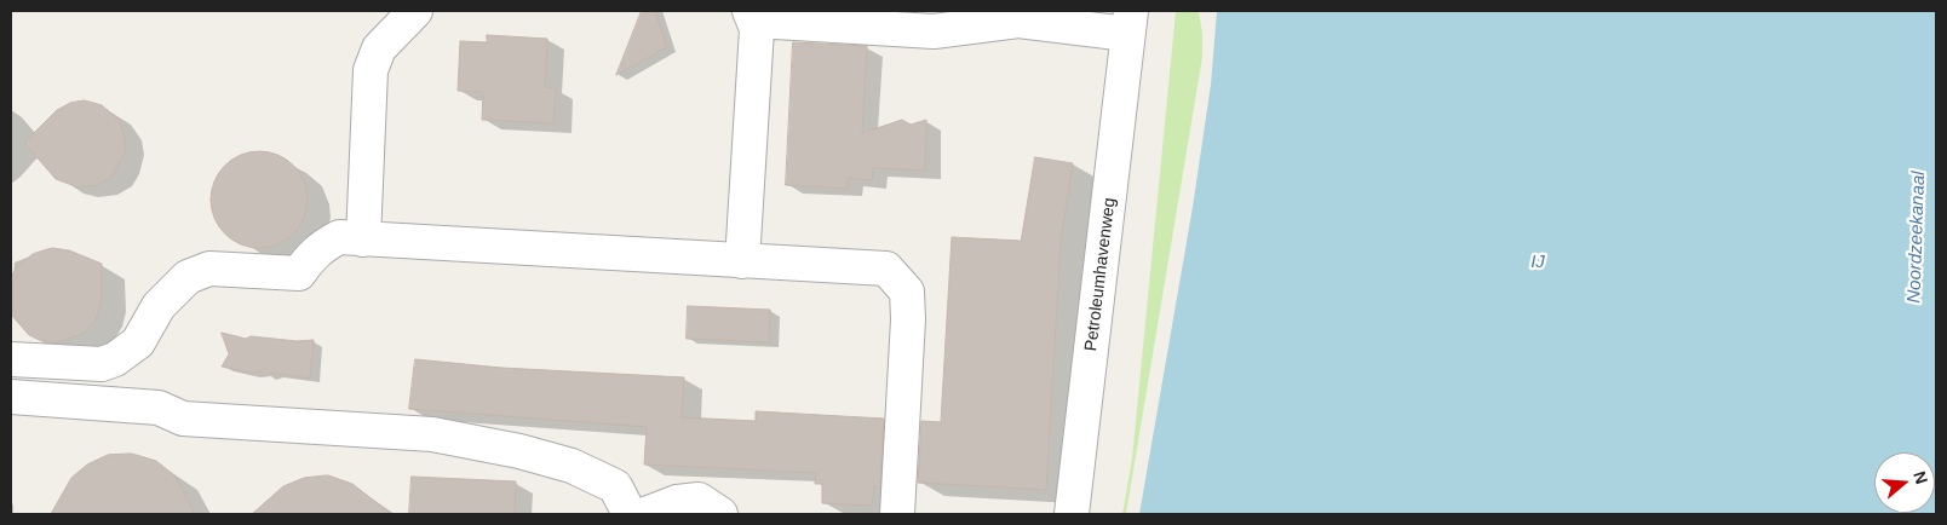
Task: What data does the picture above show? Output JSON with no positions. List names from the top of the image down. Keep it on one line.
{"streets":{"lane":["Petroleumhavenweg"]},"water":["Noordzeekanaal","IJ"],"north":"right"}
